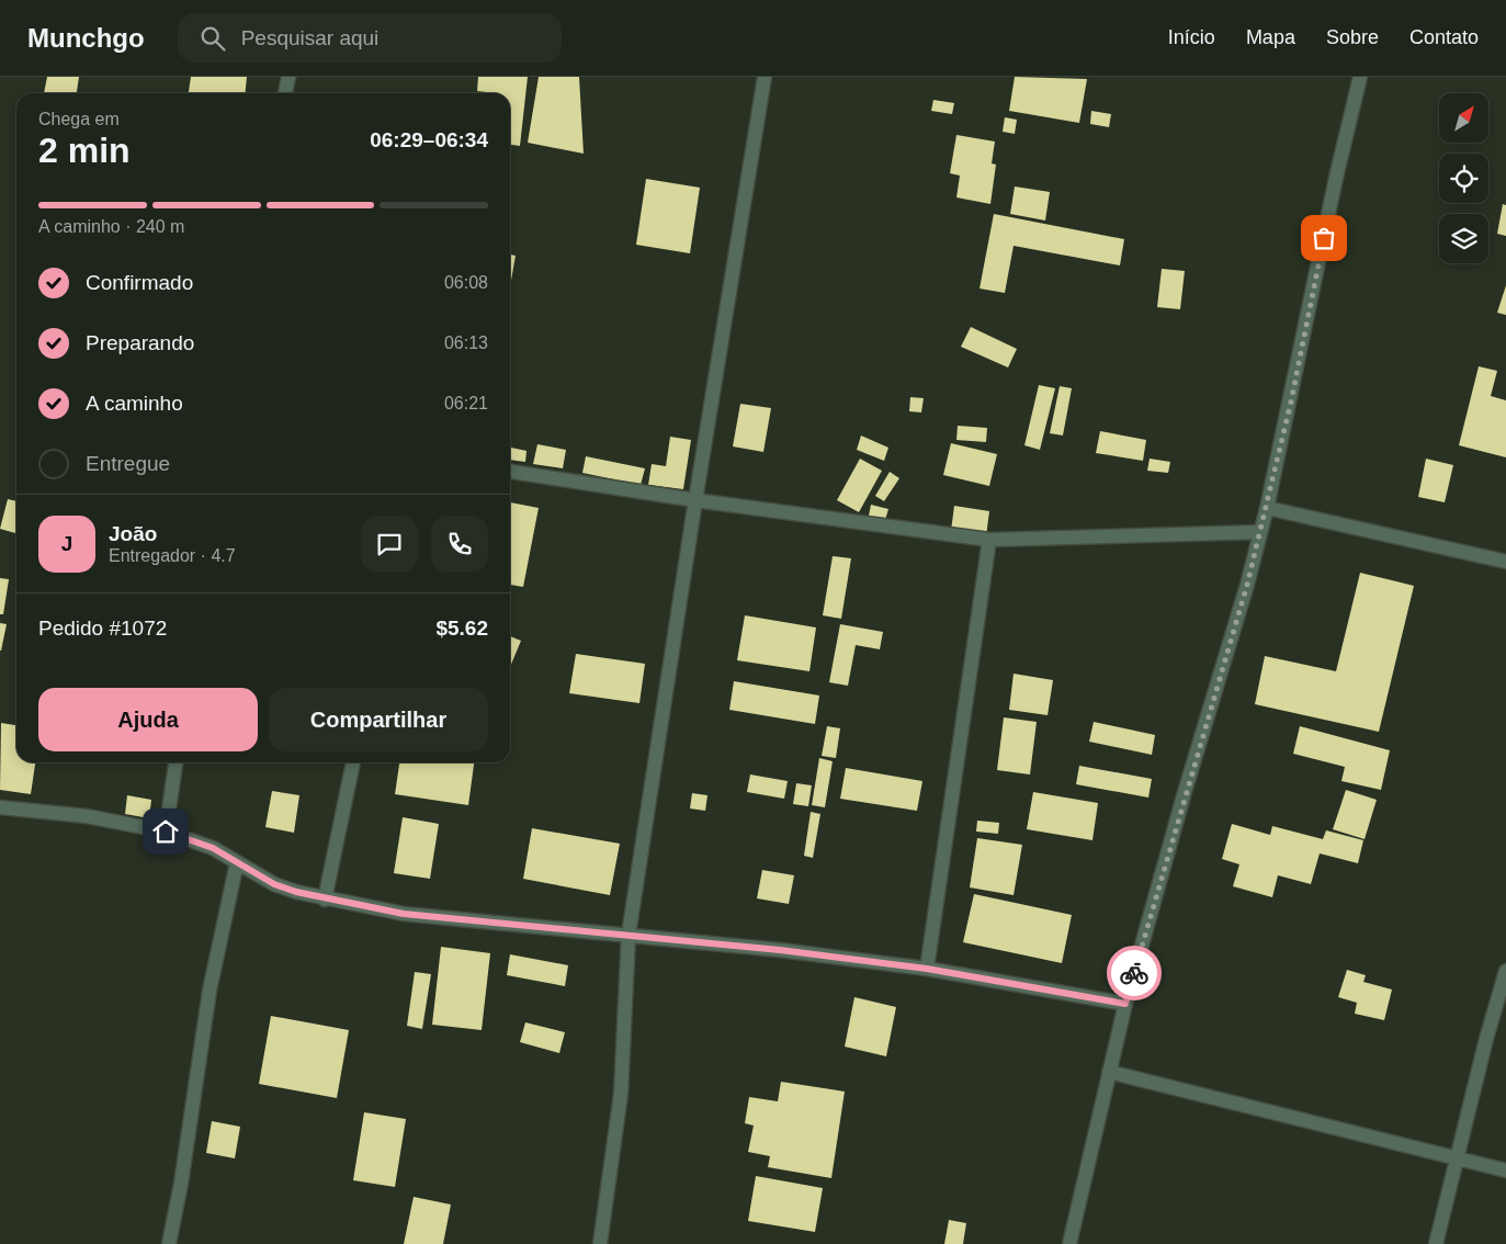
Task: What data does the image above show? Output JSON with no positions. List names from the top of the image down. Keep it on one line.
{"north":"top right","page":{"header":"Munchgo","search":"Pesquisar aqui","nav":["Início","Mapa","Sobre","Contato"],"heading":["2 min","Chega em","06:29–06:34"],"panel":["João","Entregador · 4.7","Pedido #1072","$5.62"],"bar":"A caminho · 240 m","list":[["Confirmado","06:08"],["Preparando","06:13"],["A caminho","06:21"],"Entregue"],"round":"J","buttons":["Ajuda","Compartilhar"]}}
